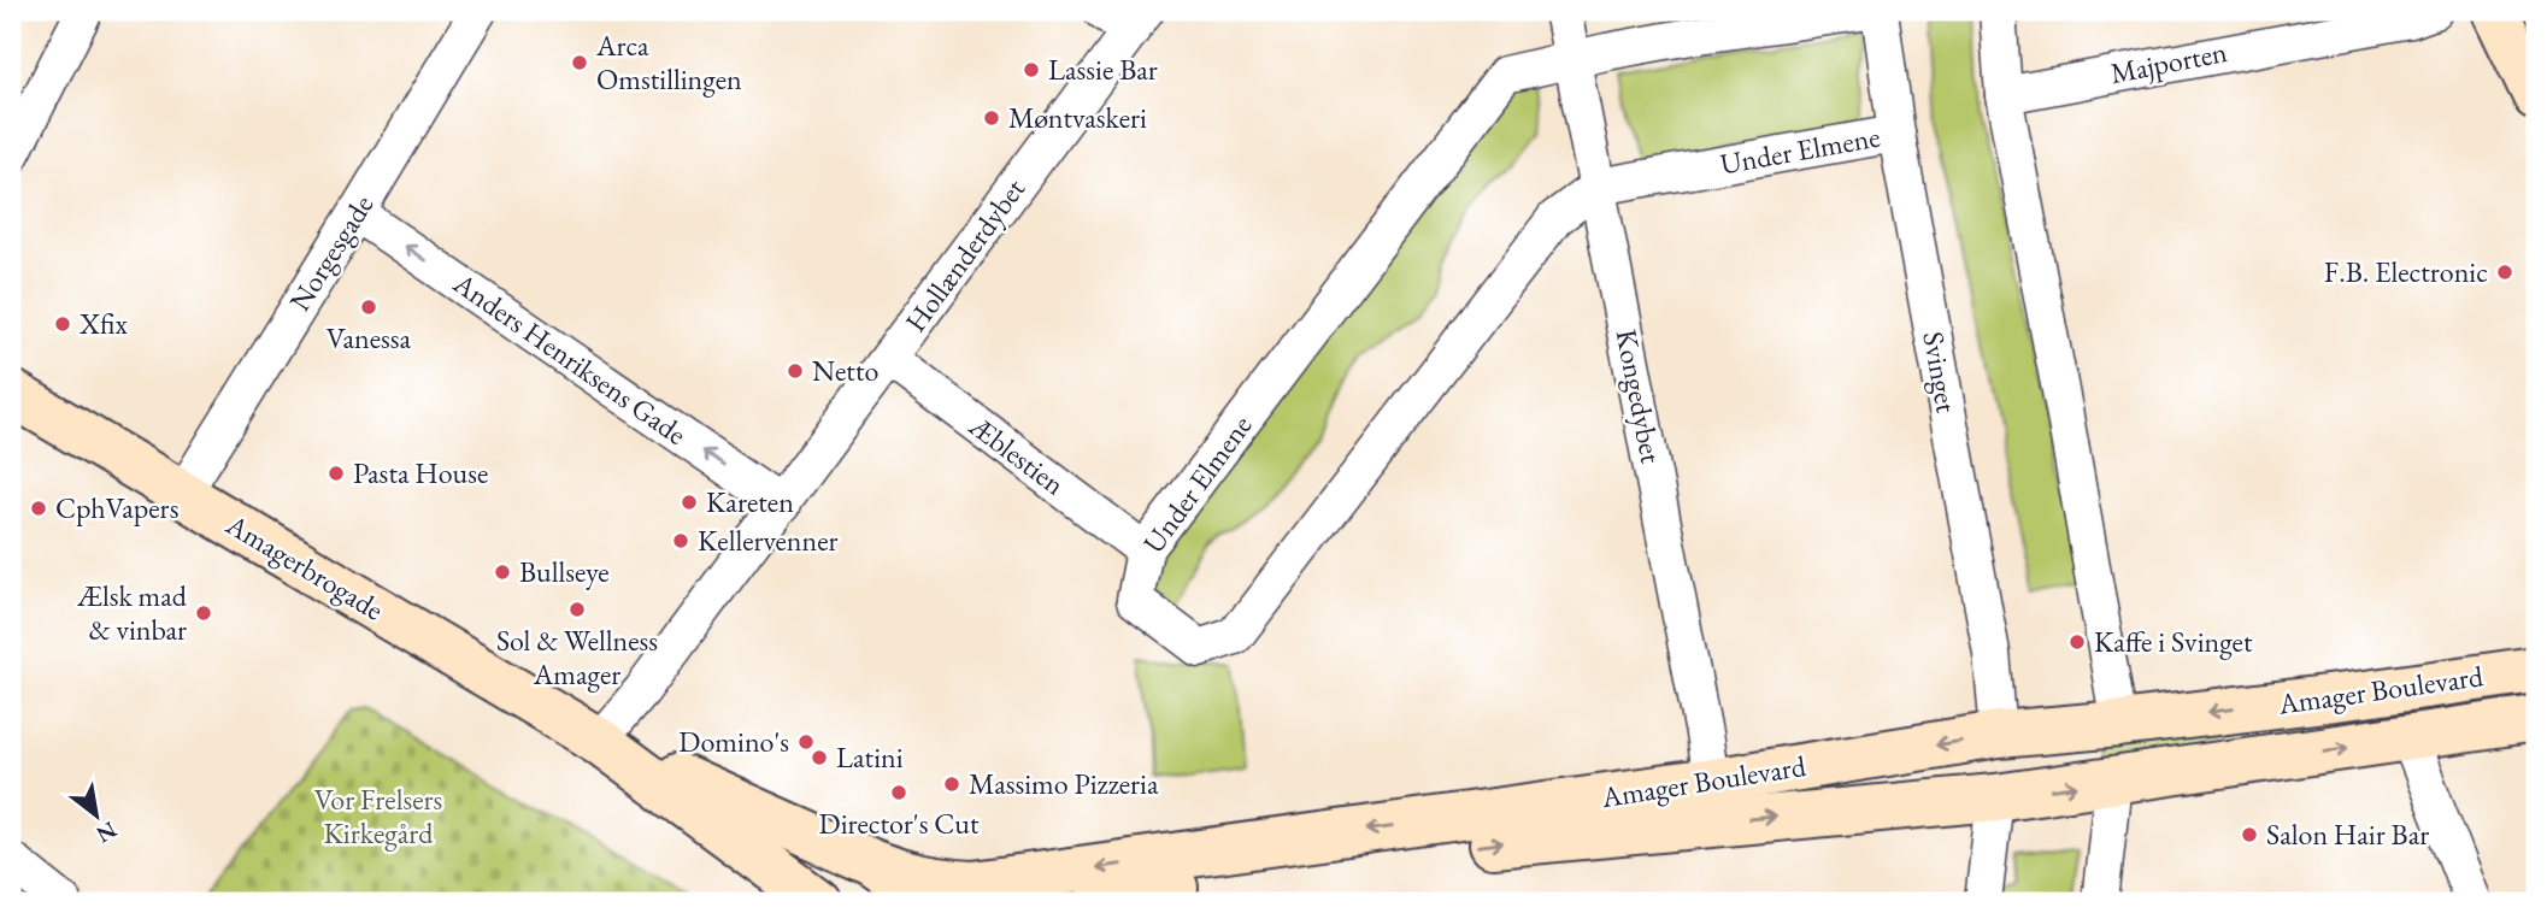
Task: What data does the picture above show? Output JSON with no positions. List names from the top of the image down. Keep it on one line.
{"streets":{"street":["Majporten","Under Elmene","Norgesgade","Hollænderdybet","Anders Henriksens Gade","Svinget","Kongedybet","Æblestien","Amagerbrogade","Amager Boulevard"]},"crossings":[["Under Elmene","Svinget"],["Under Elmene","Kongedybet"],["Under Elmene","Æblestien"],["Norgesgade","Anders Henriksens Gade"],["Norgesgade","Amagerbrogade"],["Hollænderdybet","Anders Henriksens Gade"],["Hollænderdybet","Æblestien"],["Hollænderdybet","Amagerbrogade"],["Svinget","Amager Boulevard"],["Kongedybet","Amager Boulevard"]],"one_way":["Anders Henriksens Gade"],"parks":["Vor Frelsers Kirkegård"],"places":["Arca Omstillingen","Lassie Bar","Møntvaskeri","F.B. Electronic","Vanessa","Xfix","Netto","Pasta House","Kareten","CphVapers","Kellervenner","Bullseye","Sol & Wellness Amager","Ælsk mad & vinbar","Kaffe i Svinget","Domino's","Latini","Massimo Pizzeria","Director's Cut","Salon Hair Bar"],"north":"bottom right"}
